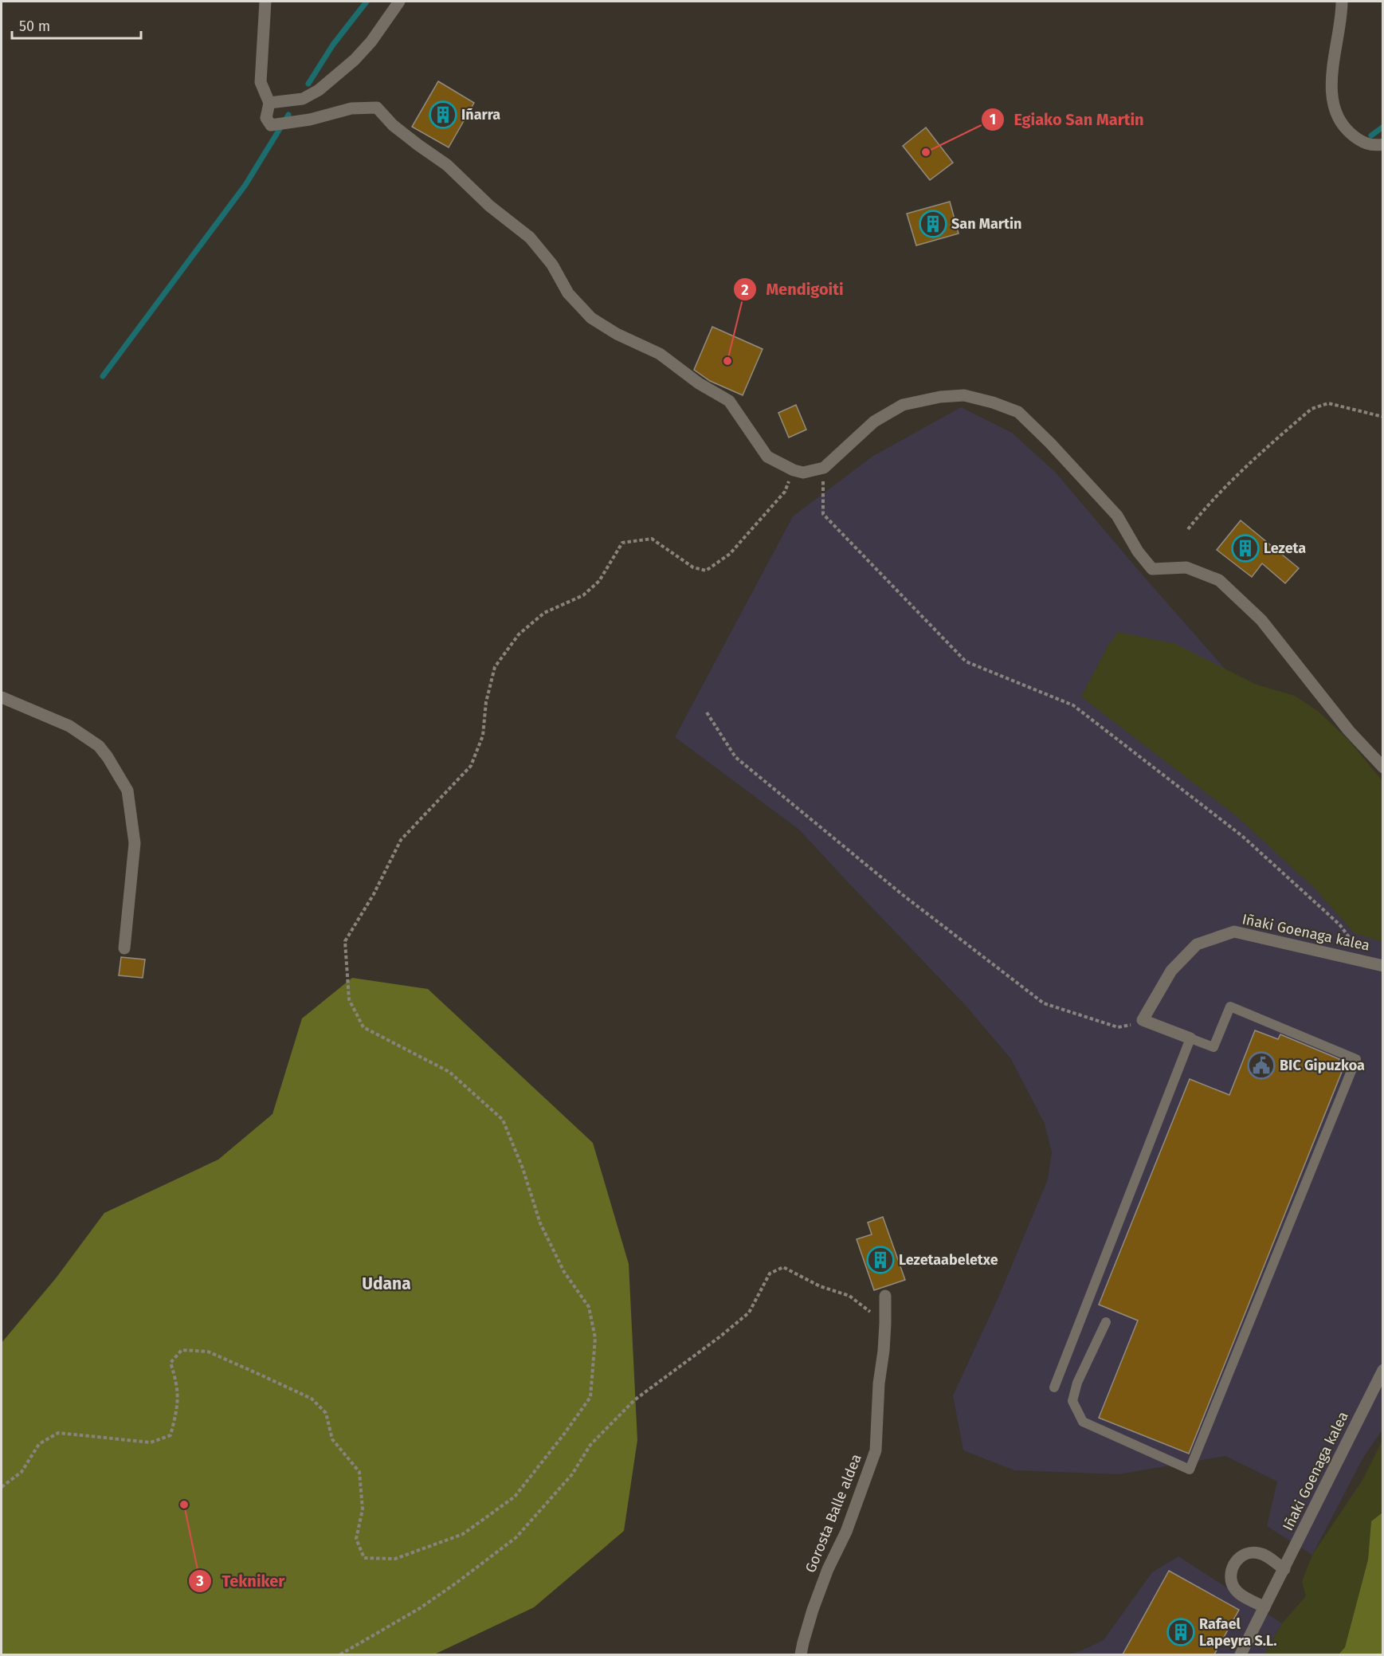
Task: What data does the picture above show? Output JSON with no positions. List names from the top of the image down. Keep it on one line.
{"streets":{"street":["Iñaki Goenaga kalea","Gorosta Balle aldea"]},"districts":["Udana"],"places":{"building":["Iñarra","San Martin","Lezeta","Lezetaabeletxe","Rafael Lapeyra S.L."],"other":["Egiako San Martin","Mendigoiti","Tekniker"],"public building":["BIC Gipuzkoa"]},"scale_bar":"50 m"}
